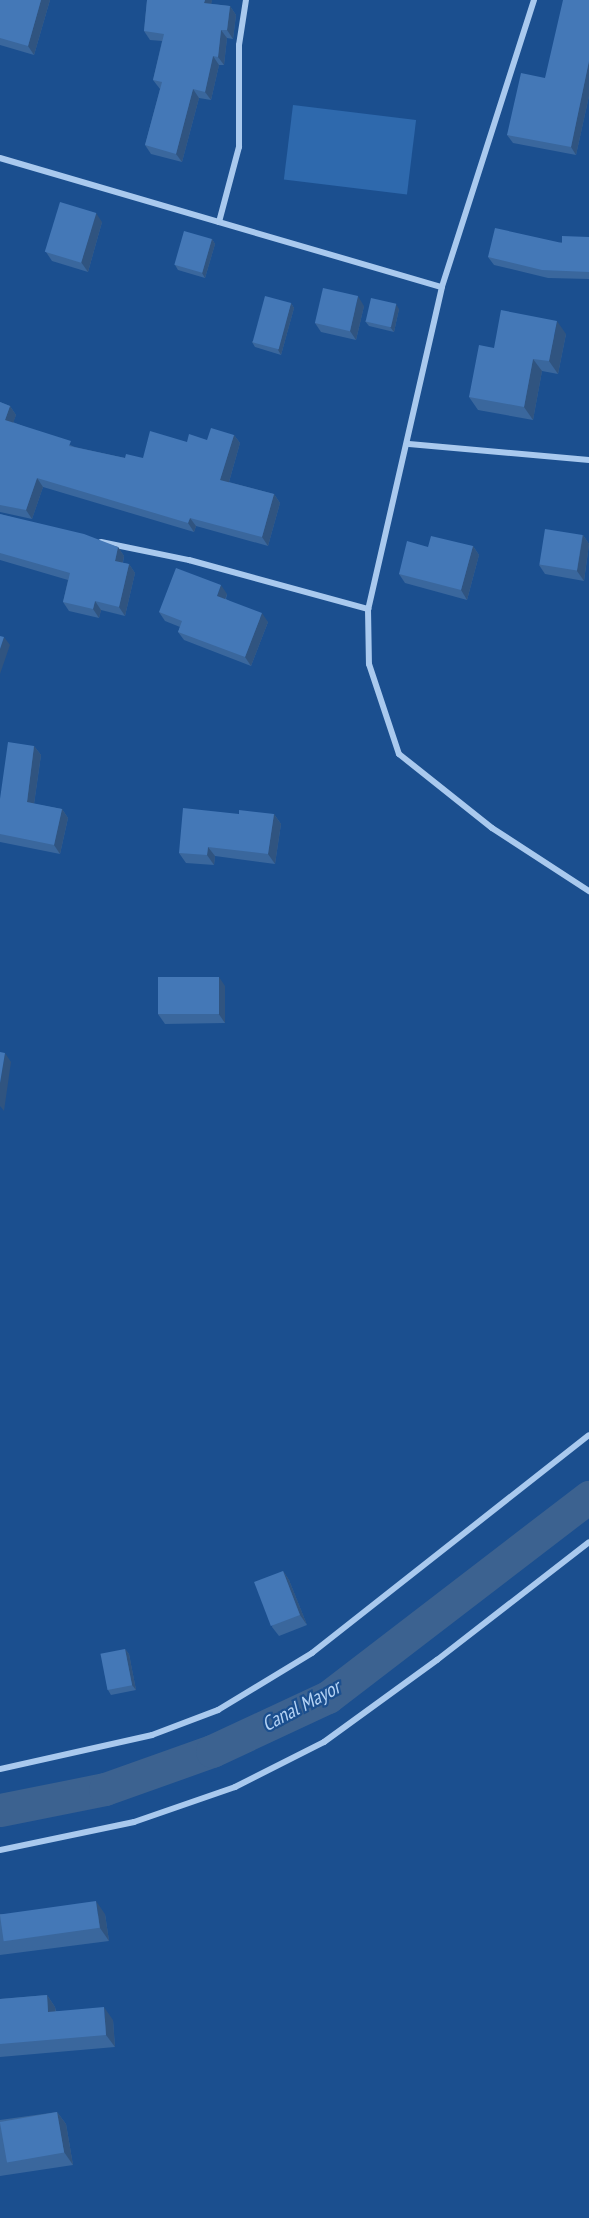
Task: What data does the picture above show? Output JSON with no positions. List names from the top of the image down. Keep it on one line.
{"water":["Canal Mayor"]}
